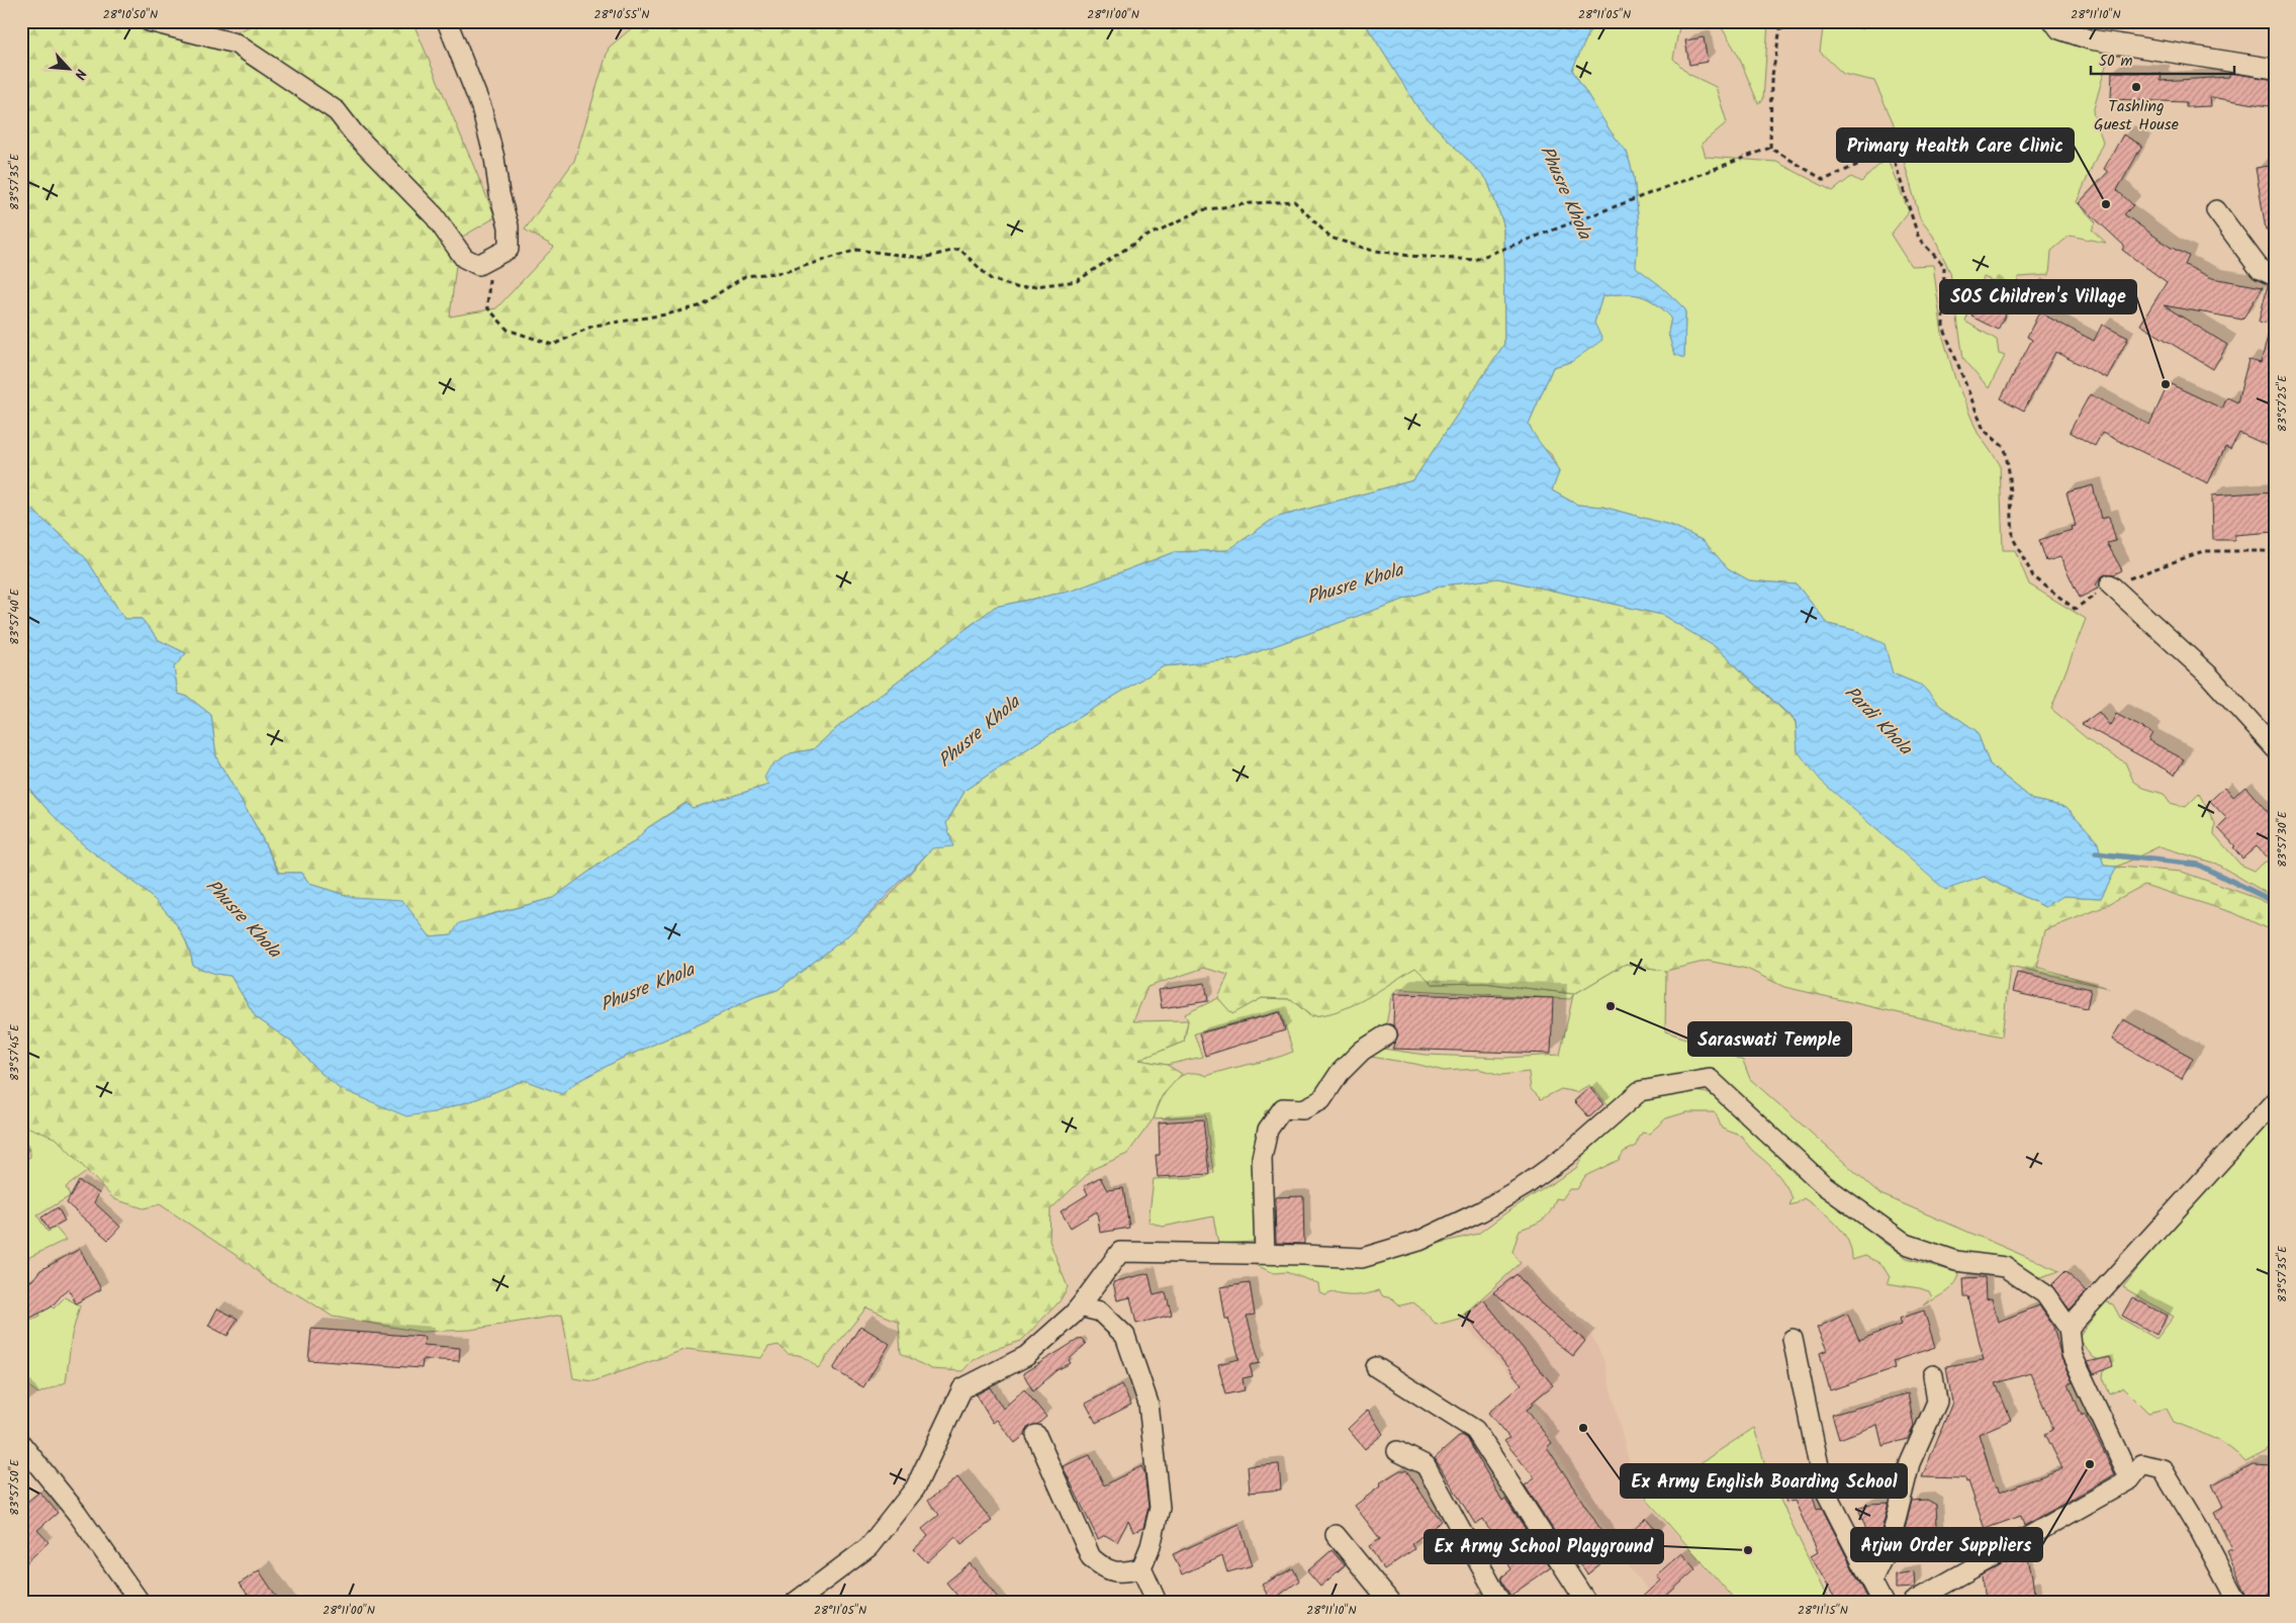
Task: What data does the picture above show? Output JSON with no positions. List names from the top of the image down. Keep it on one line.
{"water":["Phusre Khola","Pardi Khola"],"places":["Tashling Guest House","Primary Health Care Clinic","SOS Children's Village","Saraswati Temple","Ex Army English Boarding School","Arjun Order Suppliers","Ex Army School Playground"],"scale_bar":"50 m","north":"bottom right","coordinates":["28°10'50\"N","28°10'55\"N","28°11'00\"N","28°11'05\"N","28°11'10\"N","83°57'35\"E","83°57'25\"E","83°57'40\"E","83°57'30\"E","83°57'45\"E","83°57'50\"E","28°11'15\"N"]}
